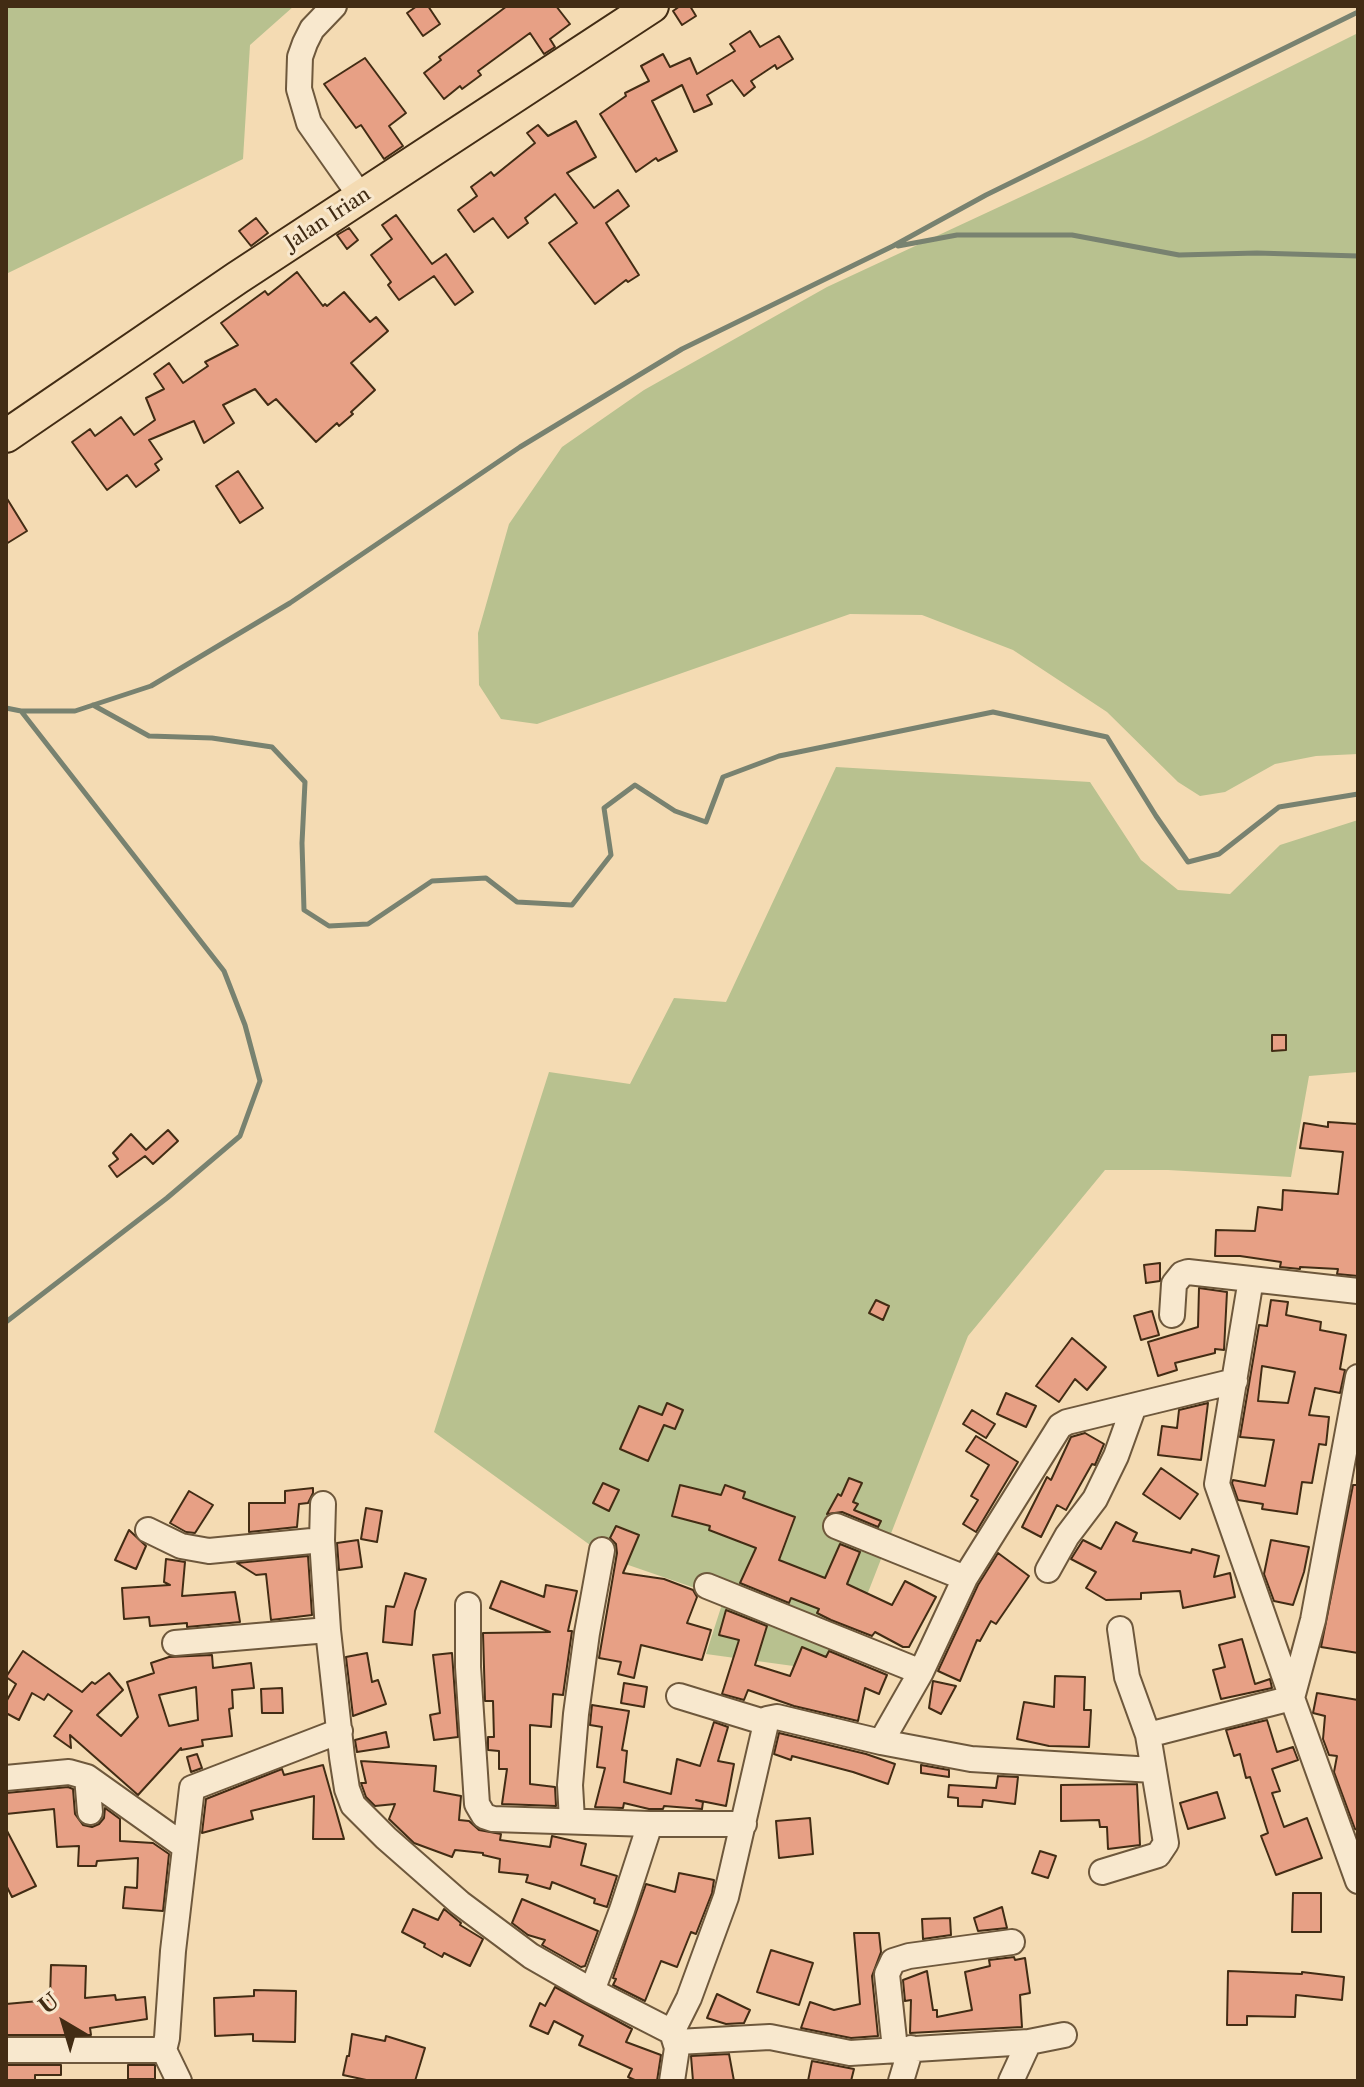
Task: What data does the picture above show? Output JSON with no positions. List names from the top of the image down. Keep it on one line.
{"streets":{"main road":["Jalan Irian"]},"north":"top left"}
